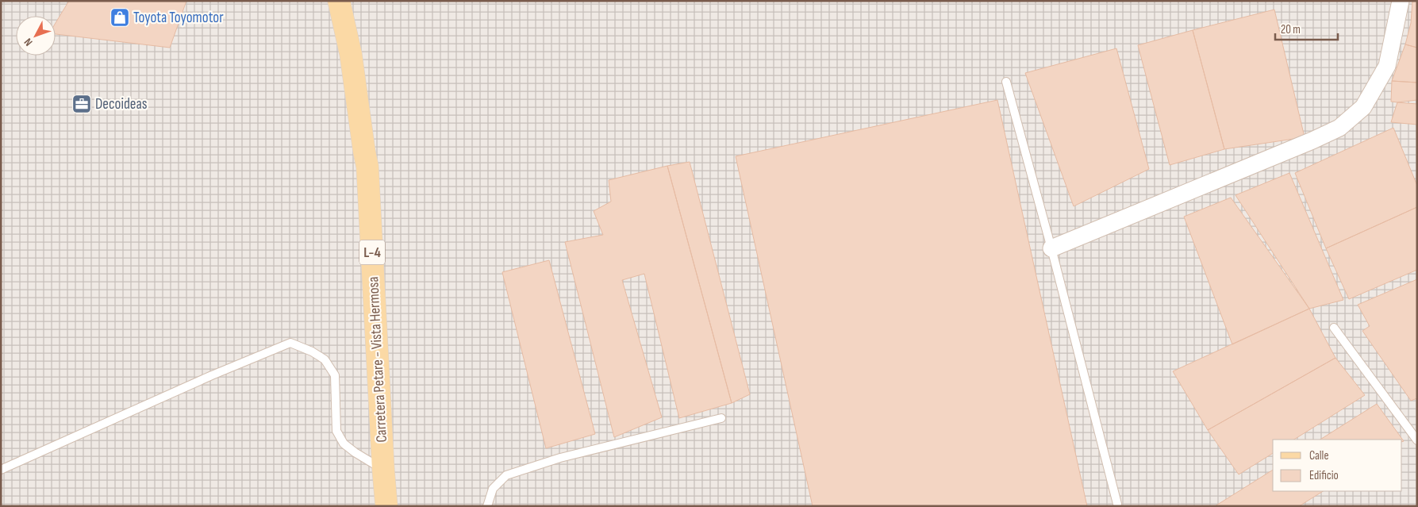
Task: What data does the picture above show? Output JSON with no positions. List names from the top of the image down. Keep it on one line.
{"streets":{"main road":["L-4","Carretera Petare - Vista Hermosa"]},"places":{"shop":["Toyota Toyomotor"],"office":["Decoideas"]},"legend":["Calle","Edificio"],"scale_bar":"20 m","north":"bottom left"}
